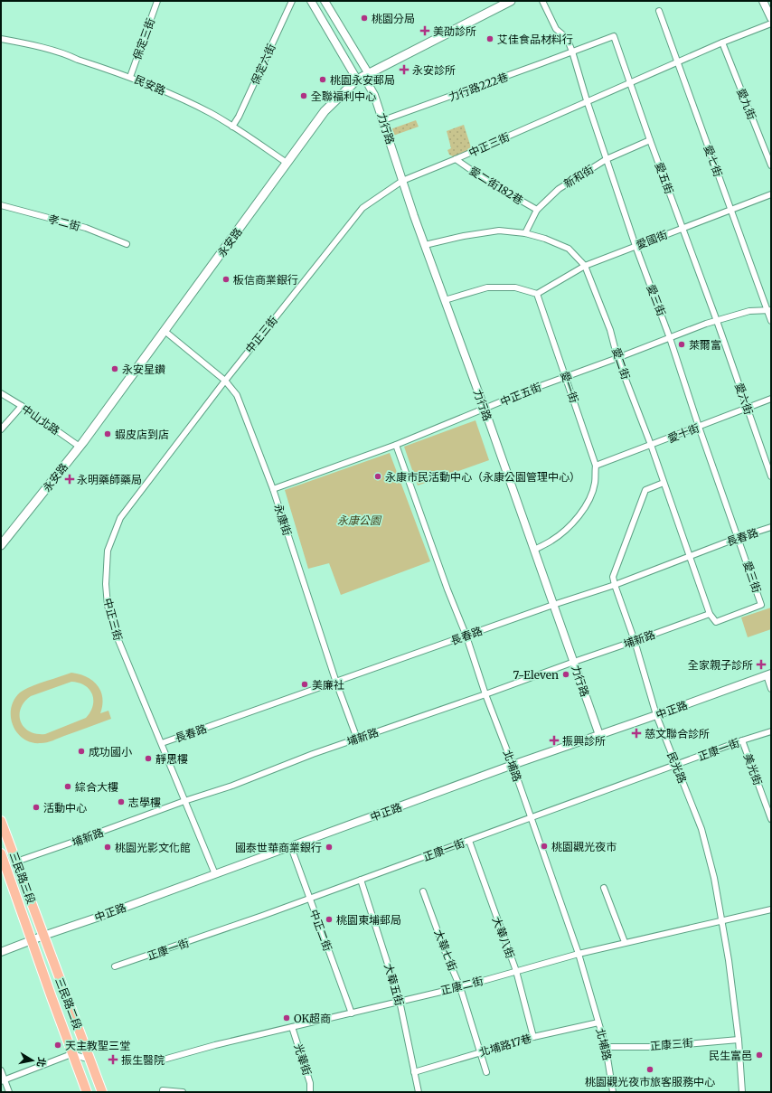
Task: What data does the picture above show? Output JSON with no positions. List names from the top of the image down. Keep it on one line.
{"streets":{"main road":["永安路","三民路三段","三民路二段"],"street":["保定三街","保定六街","民安路","力行路222巷","愛九街","力行路","中正三街","愛七街","新和街","愛五街","愛二街182巷","孝二街","愛國街","愛三街","愛二街","愛一街","中正五街","愛六街","中山北路","愛十街","永康街","長春路","埔新路","中正路","正康一街","北埔路","民光路","美光街","中正二街","大華八街","大華七街","大華五街","正康二街","正康三街","北埔路17巷","光華街"]},"crossings":[["保定三街","民安路"],["保定六街","民安路"],["民安路","永安路"],["力行路222巷","力行路"],["力行路222巷","愛五街"],["力行路222巷","愛三街"],["愛九街","中正三街"],["力行路","中正三街"],["力行路","永安路"],["力行路","愛二街"],["力行路","愛一街"],["力行路","中正五街"],["力行路","長春路"],["力行路","埔新路"],["力行路","中正路"],["中正三街","愛七街"],["中正三街","愛五街"],["中正三街","愛二街182巷"],["中正三街","愛三街"],["中正三街","永康街"],["中正三街","長春路"],["中正三街","埔新路"],["中正三街","中正路"],["愛七街","愛國街"],["愛七街","中正五街"],["新和街","愛五街"],["新和街","愛二街182巷"],["新和街","愛三街"],["新和街","愛二街"],["愛五街","愛國街"],["愛五街","中正五街"],["愛五街","愛六街"],["愛國街","愛三街"],["愛國街","愛二街"],["愛國街","愛一街"],["永安路","中山北路"],["永安路","永康街"],["愛三街","愛二街"],["愛三街","中正五街"],["愛三街","愛十街"],["愛三街","長春路"],["愛二街","中正五街"],["愛二街","愛十街"],["愛二街","長春路"],["愛二街","埔新路"],["愛二街","民光路"],["愛一街","中正五街"],["愛一街","愛十街"],["中正五街","愛六街"],["中正五街","永康街"],["中正五街","北埔路"],["愛六街","愛十街"],["永康街","長春路"],["永康街","埔新路"],["長春路","北埔路"],["長春路","民光路"],["埔新路","北埔路"],["埔新路","民光路"],["埔新路","三民路三段"],["中正路","北埔路"],["中正路","民光路"],["中正路","三民路三段"],["中正路","中正二街"],["中正路","三民路二段"],["正康一街","北埔路"],["正康一街","民光路"],["正康一街","美光街"],["正康一街","中正二街"],["正康一街","大華八街"],["正康一街","大華五街"],["北埔路","正康二街"],["北埔路","正康三街"],["北埔路","北埔路17巷"],["民光路","正康二街"],["民光路","正康三街"],["三民路三段","三民路二段"],["中正二街","正康二街"],["大華八街","正康二街"],["大華八街","北埔路17巷"],["大華七街","正康二街"],["大華七街","北埔路17巷"],["大華五街","正康二街"],["大華五街","北埔路17巷"],["正康二街","光華街"]],"parks":["永康公園"],"places":{"other":["桃園分局","艾佳食品材料行","桃園永安郵局","全聯福利中心","板信商業銀行","萊爾富","永安星鑽","蝦皮店到店","永康市民活動中心（永康公園管理中心）","7-Eleven","美廉社","成功國小","靜思樓","綜合大樓","志學樓","活動中心","桃園觀光夜市","桃園光影文化館","國泰世華商業銀行","桃園東埔郵局","OK超商","天主教聖三堂","民生富邑","桃園觀光夜市旅客服務中心"],"health":["美劭診所","永安診所","永明藥師藥局","全家親子診所","慈文聯合診所","振興診所","振生醫院"]},"north":"right"}
